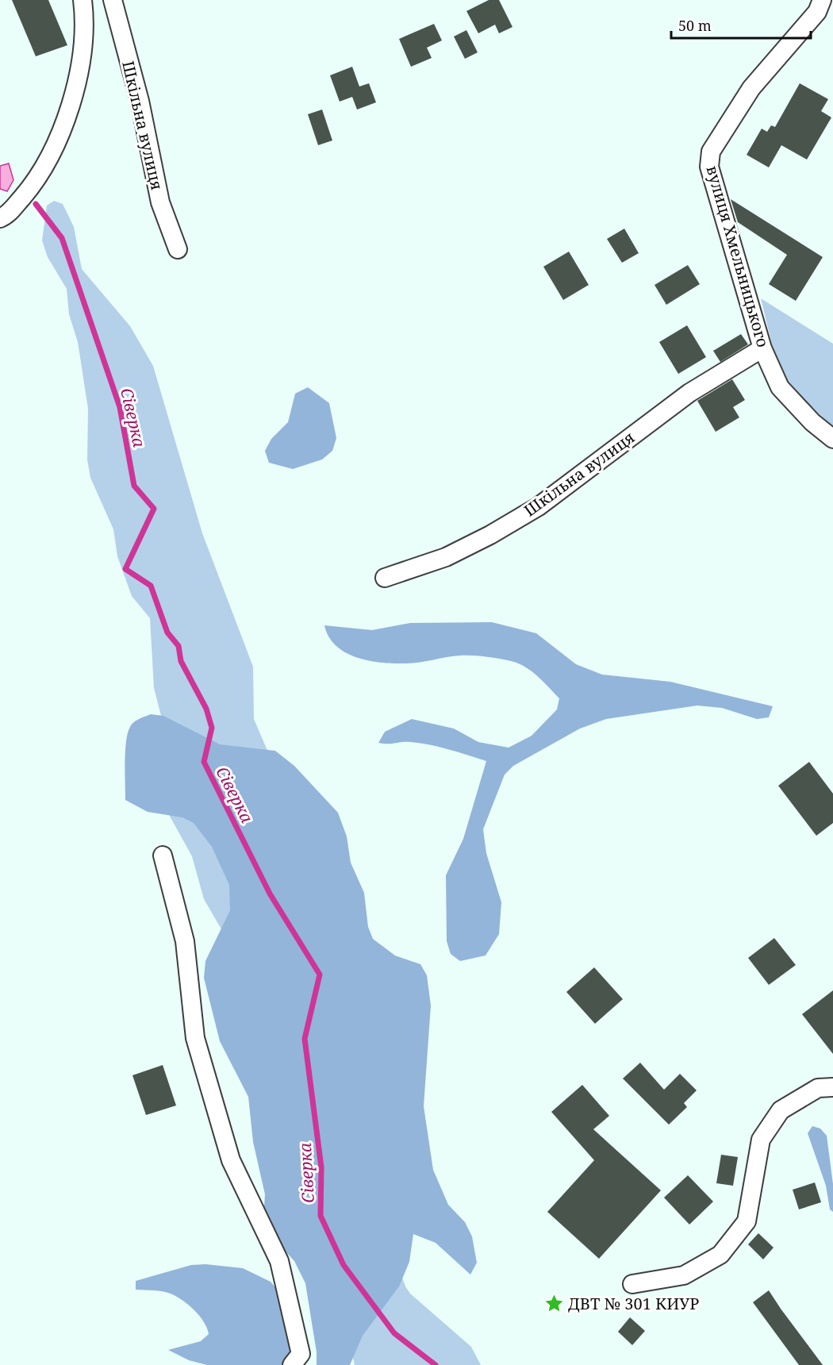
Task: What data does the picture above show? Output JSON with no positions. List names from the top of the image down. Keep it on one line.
{"streets":{"street":["Шкільна вулиця","вулиця Хмельницького"]},"crossings":[["Шкільна вулиця","вулиця Хмельницького"]],"water":["Сіверка"],"places":{"place":["ДВТ № 301 КИУР"]},"scale_bar":"50 m"}
